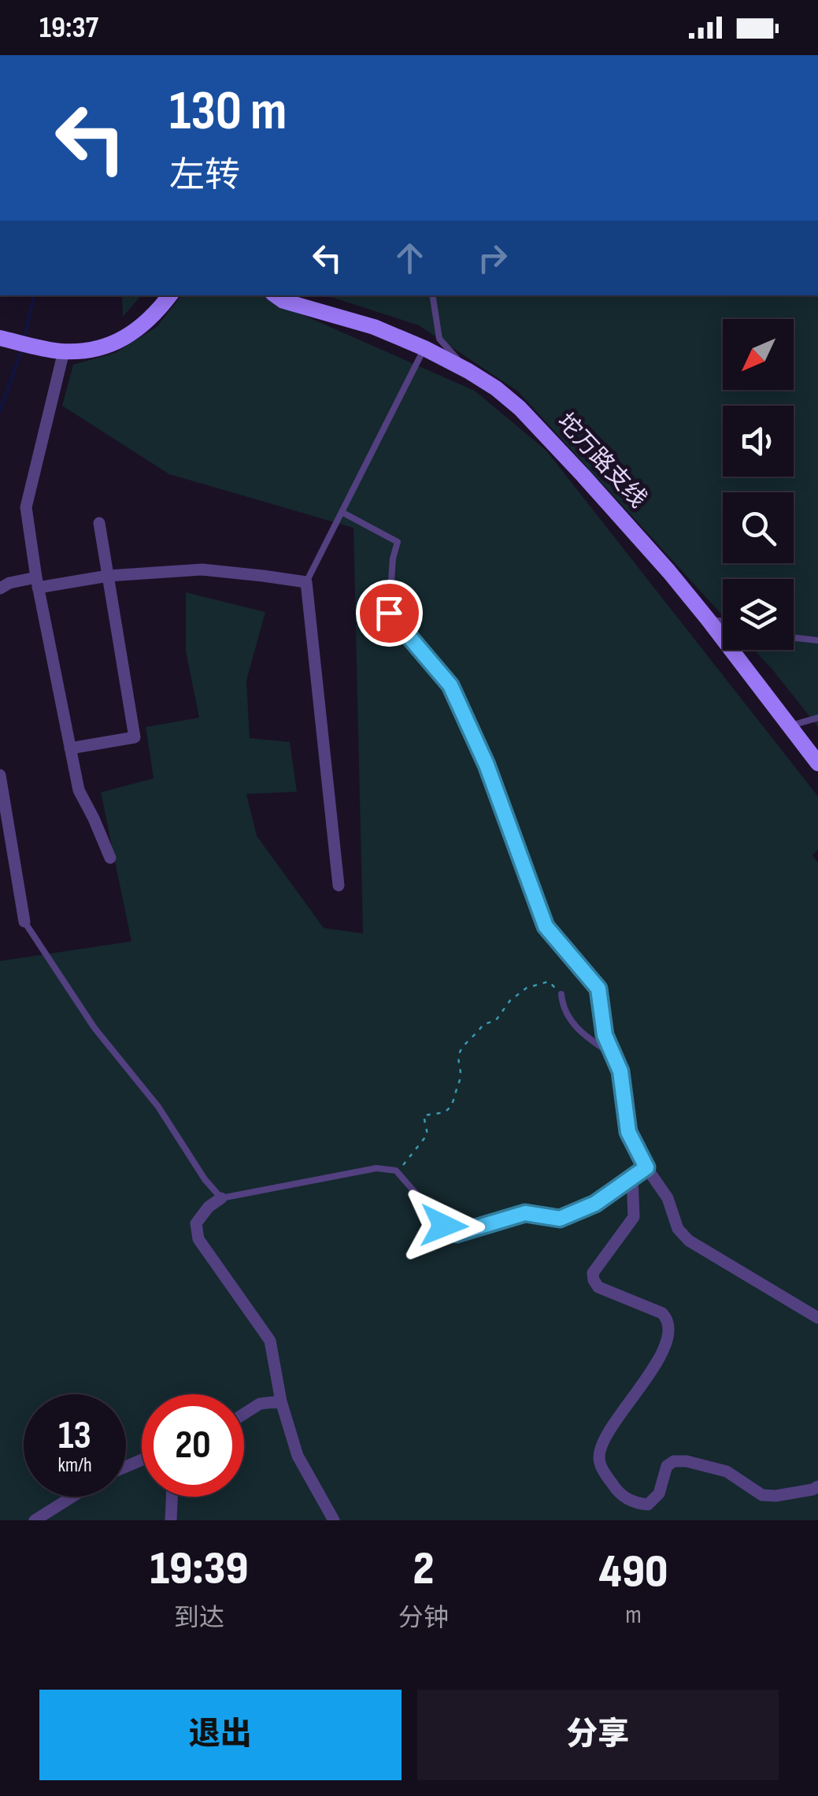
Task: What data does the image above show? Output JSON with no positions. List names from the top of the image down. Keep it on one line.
{"streets":{"main road":["坨万路支线"]},"north":"bottom left","page":{"status":"19:37","turn":["130 m","左转"],"speed":"13 km/h","limit":"20","eta":["19:39","到达","2","分钟","490","m"],"buttons":["退出","分享"]}}
